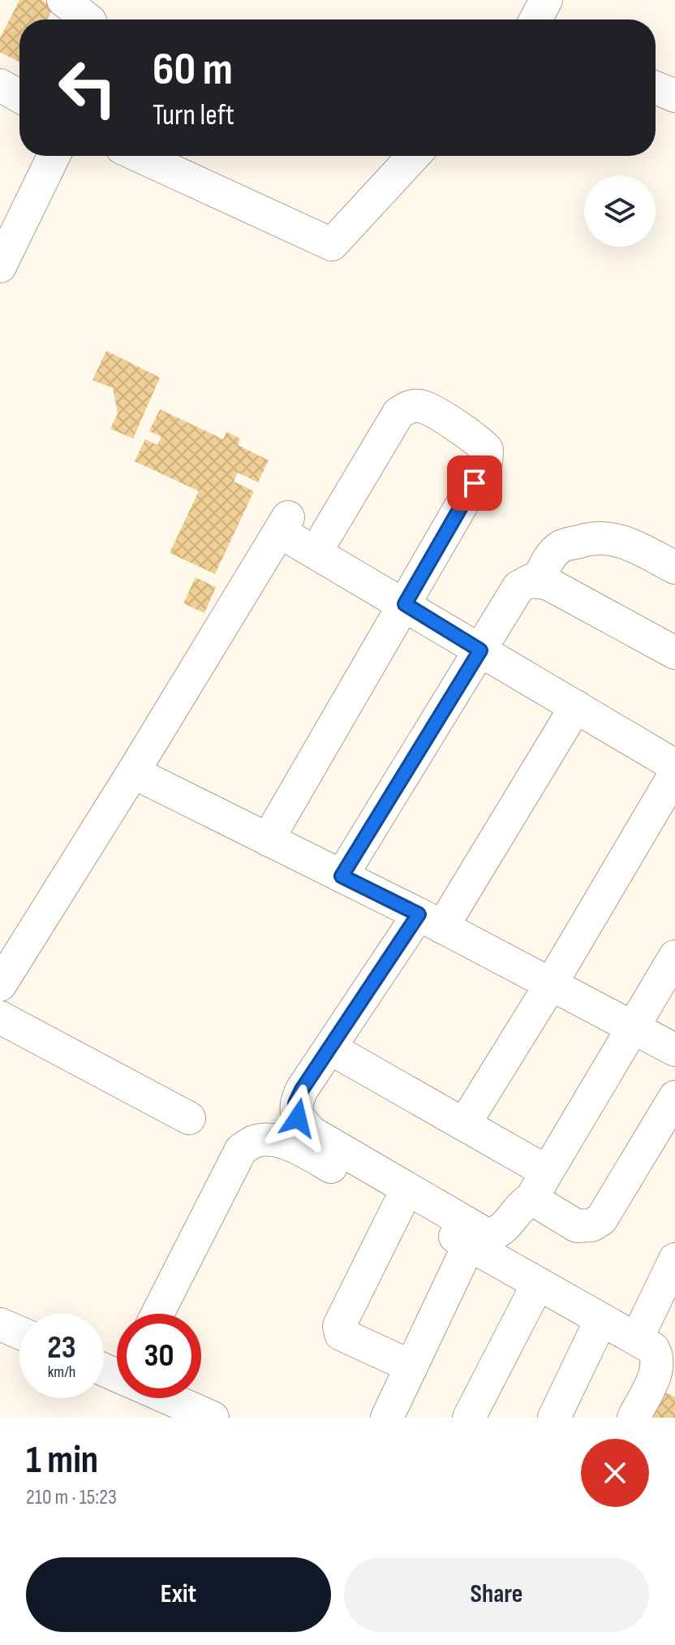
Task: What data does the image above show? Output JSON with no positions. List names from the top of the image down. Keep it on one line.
{"page":{"turn":["60 m","Turn left"],"speed":"23 km/h","limit":"30","heading":["1 min","210 m · 15:23"],"buttons":["Exit","Share"]}}
